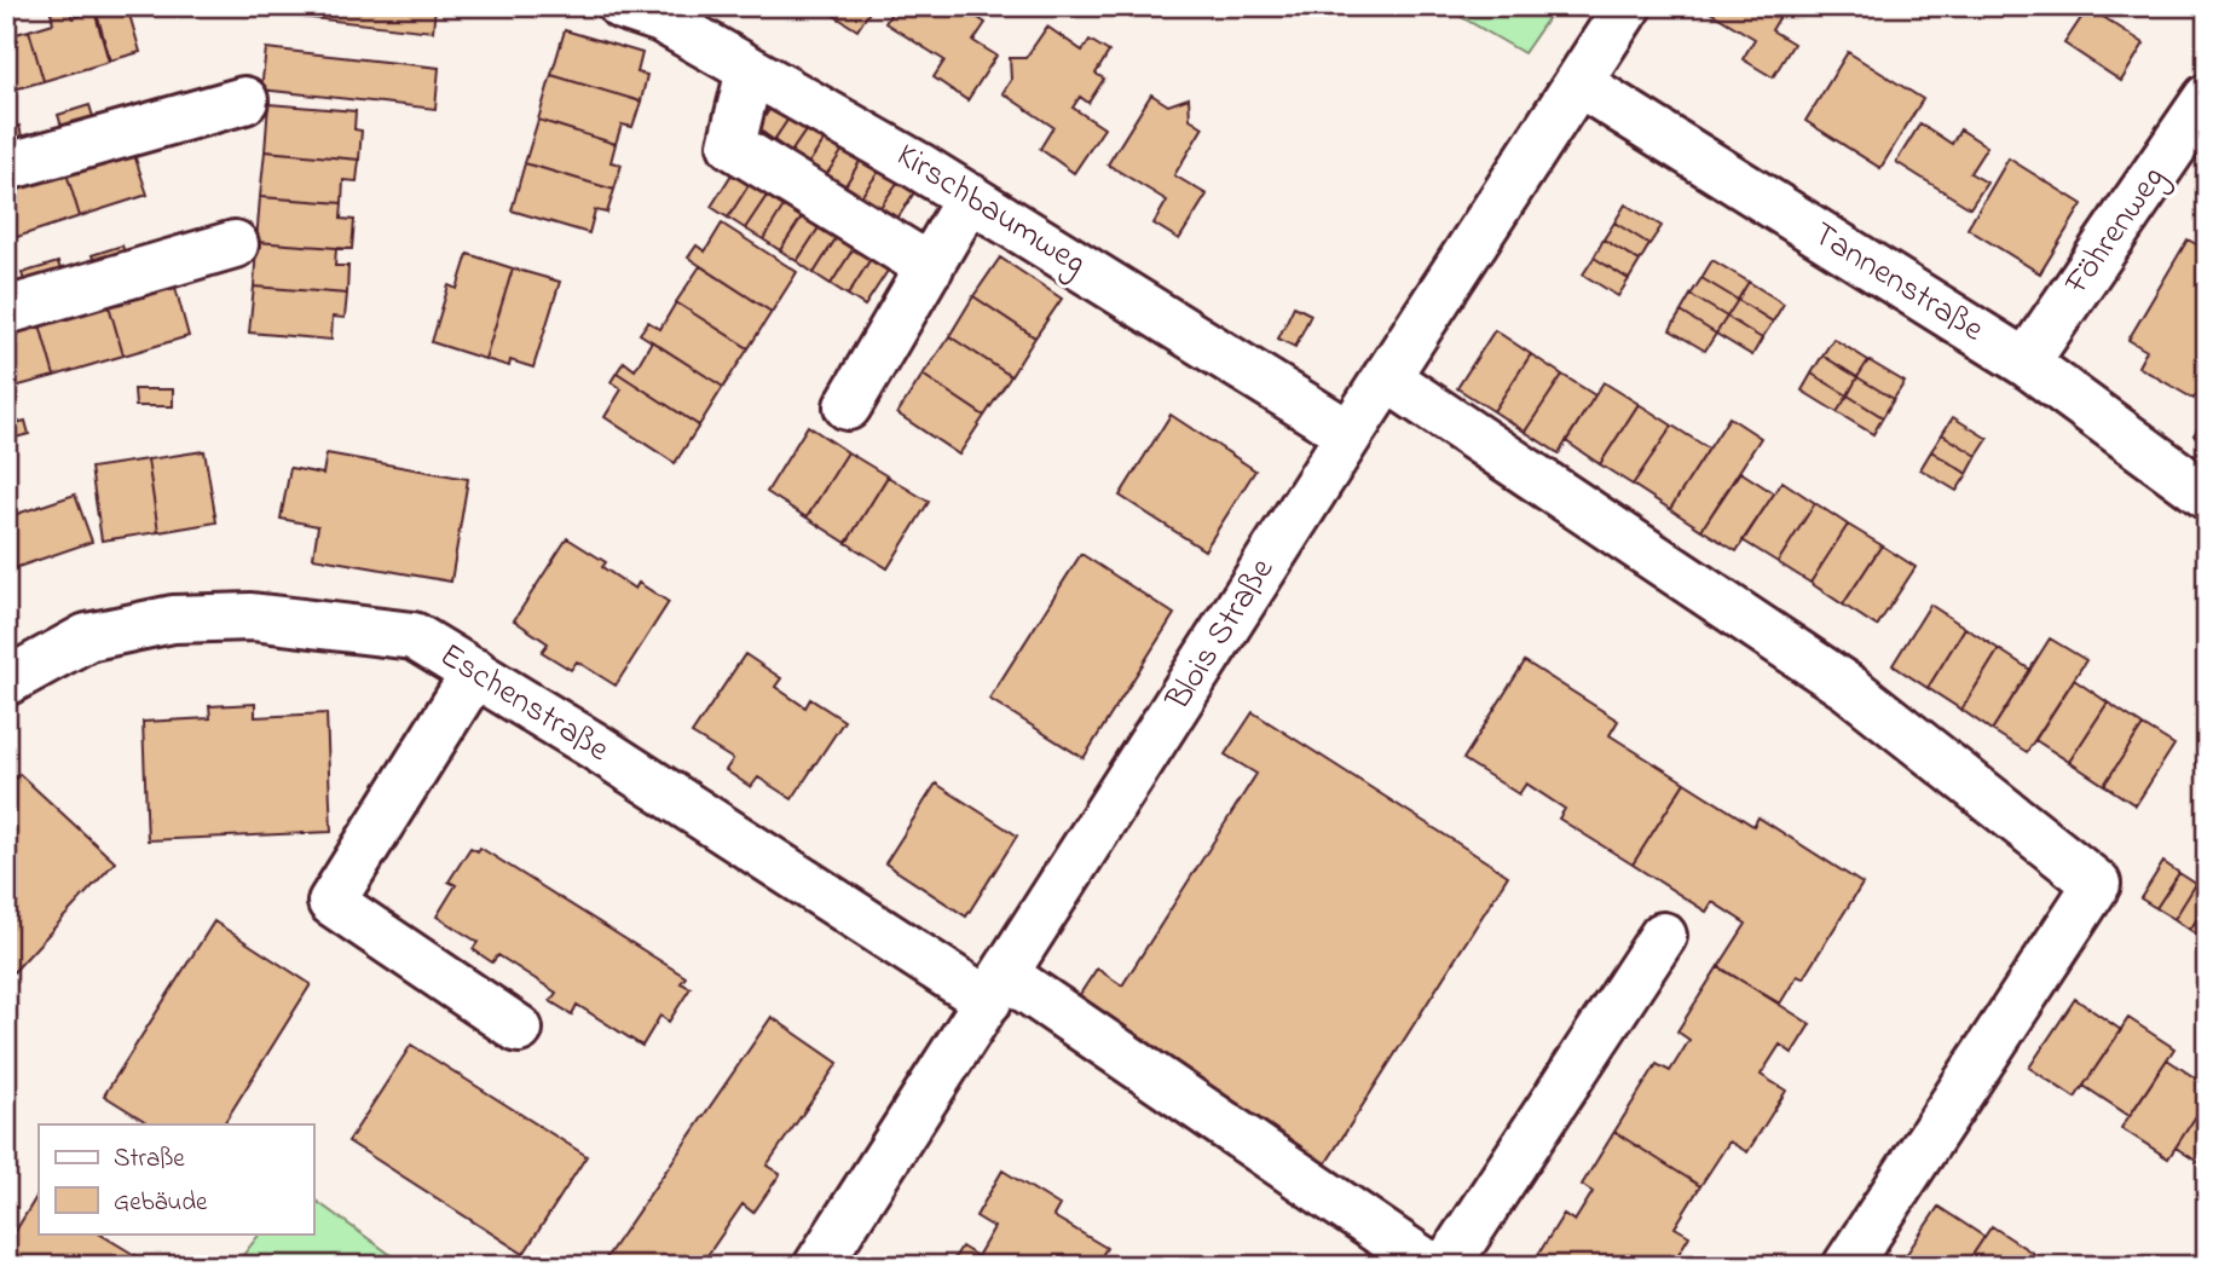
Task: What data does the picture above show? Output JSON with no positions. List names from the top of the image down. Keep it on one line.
{"streets":{"street":["Kirschbaumweg","Föhrenweg","Tannenstraße","Blois Straße","Eschenstraße"]},"crossings":[["Kirschbaumweg","Blois Straße"],["Föhrenweg","Tannenstraße"],["Tannenstraße","Blois Straße"],["Blois Straße","Eschenstraße"]],"legend":["Straße","Gebäude"]}
